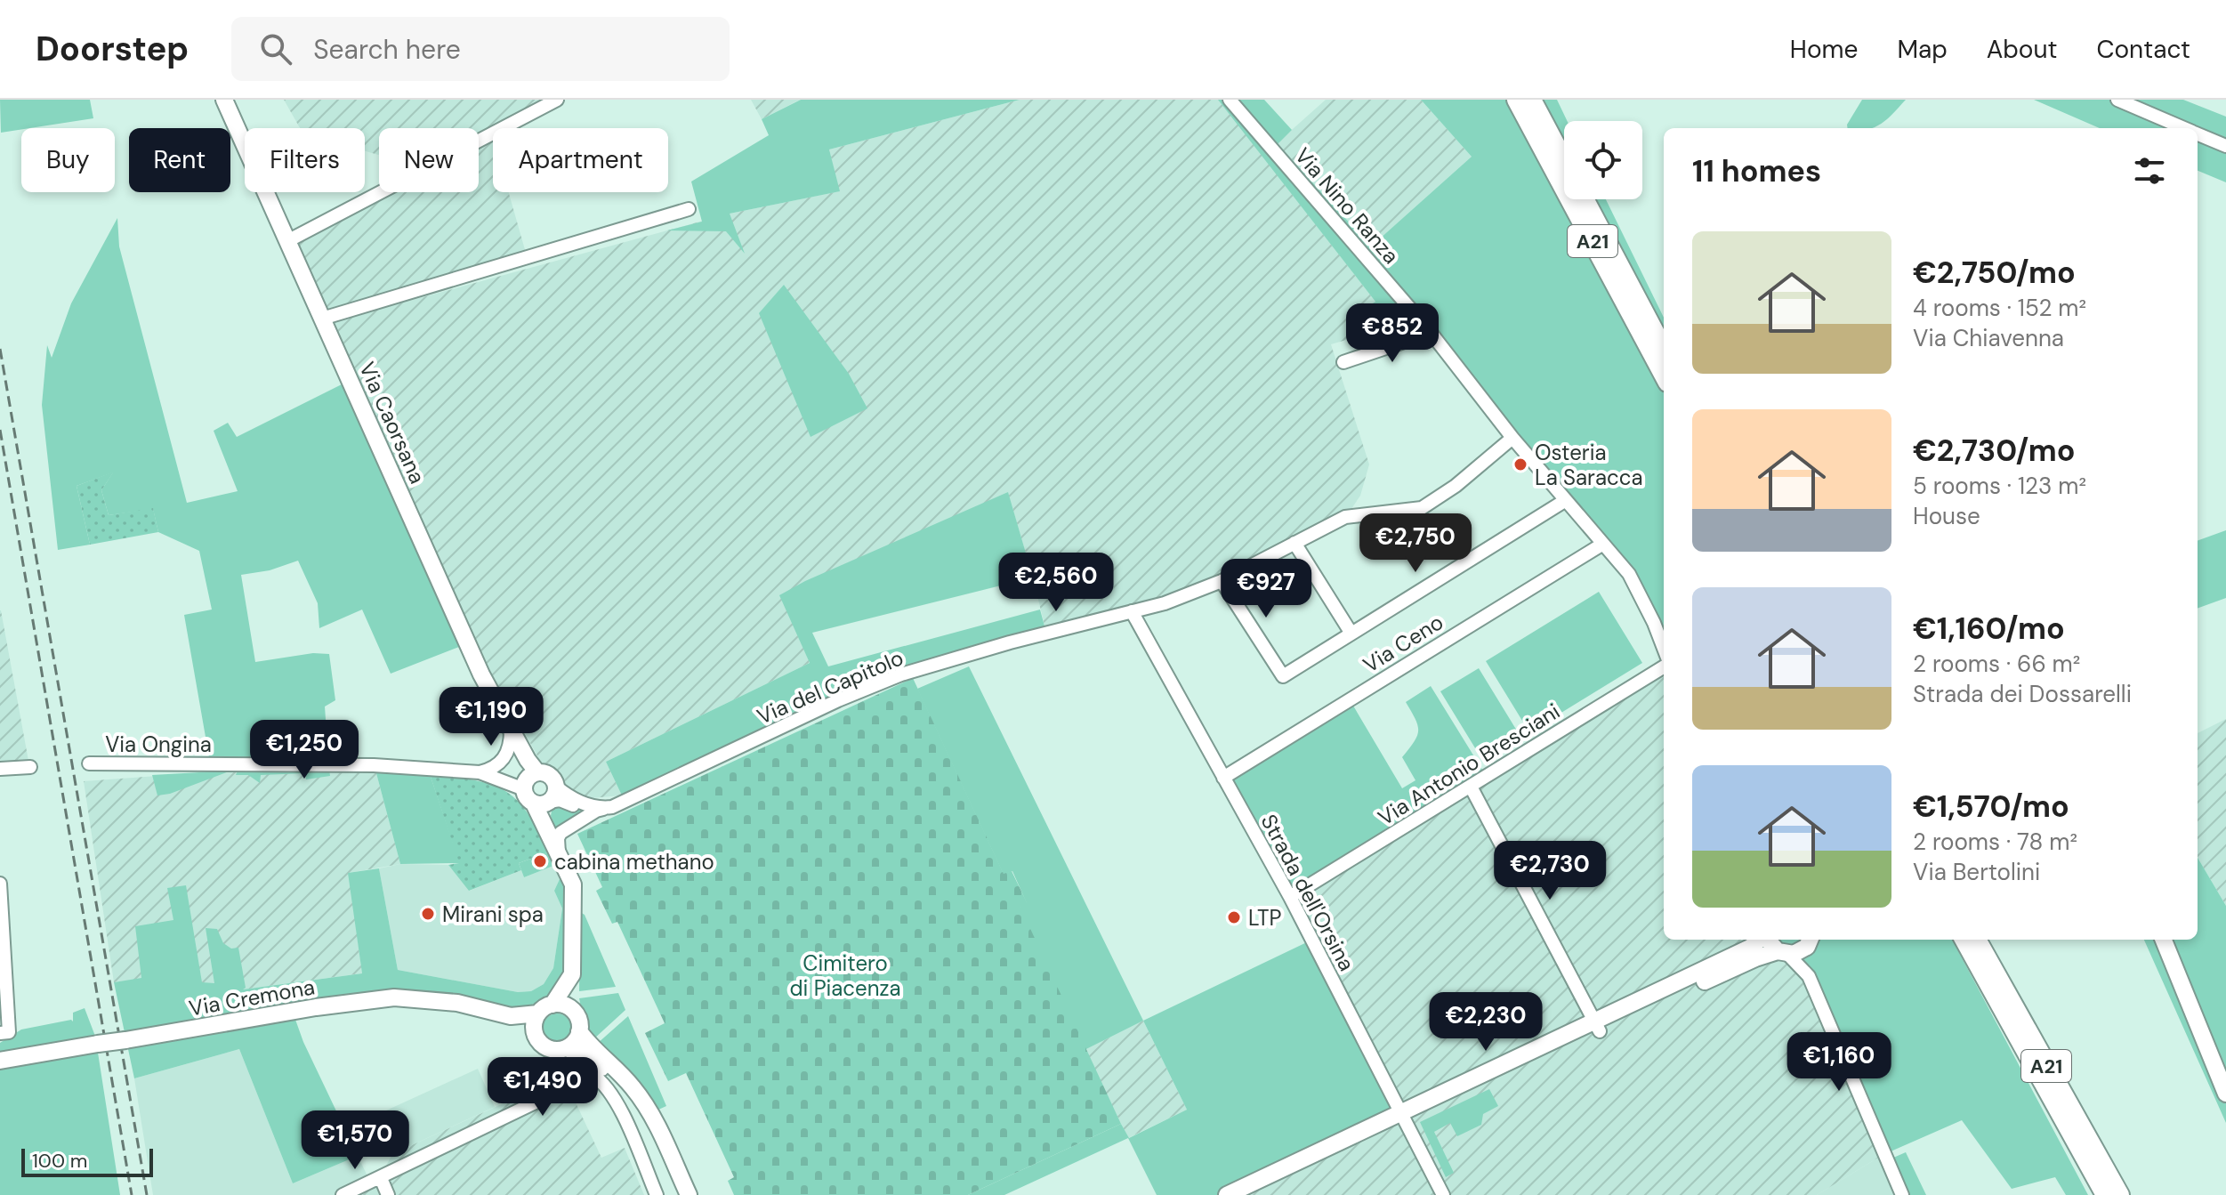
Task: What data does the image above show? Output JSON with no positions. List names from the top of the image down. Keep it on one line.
{"streets":{"highway":["A21"],"main road":["Via Caorsana","Via Cremona"],"street":["Via Nino Ranza","Via Ceno","Via del Capitolo","Via Ongina","Via Antonio Bresciani","Strada dell'Orsina"]},"crossings":[["Via Nino Ranza","Via Ceno"],["Via Nino Ranza","Via del Capitolo"],["Via Caorsana","Via Ongina"],["Via Ceno","Strada dell'Orsina"],["Via del Capitolo","Strada dell'Orsina"],["Via Antonio Bresciani","Strada dell'Orsina"]],"parks":["Cimitero di Piacenza"],"places":["Osteria La Saracca","cabina methano","Mirani spa","LTP"],"scale_bar":"100 m","page":{"header":"Doorstep","search":"Search here","nav":["Home","Map","About","Contact"],"chip":["Buy","Rent","Filters","New","Apartment"],"heading":"11 homes","list":[{"name":"€2,750/mo","note":"4 rooms · 152 m² · Via Chiavenna"},{"name":"€2,730/mo","note":"5 rooms · 123 m² · House"},{"name":"€1,160/mo","note":"2 rooms · 66 m² · Strada dei Dossarelli"},{"name":"€1,570/mo","note":"2 rooms · 78 m² · Via Bertolini"}],"price":["€852","€2,750","€2,560","€927","€1,190","€1,250","€2,730","€2,230","€1,160","€1,490","€1,570"],"scale":"100 m"}}
